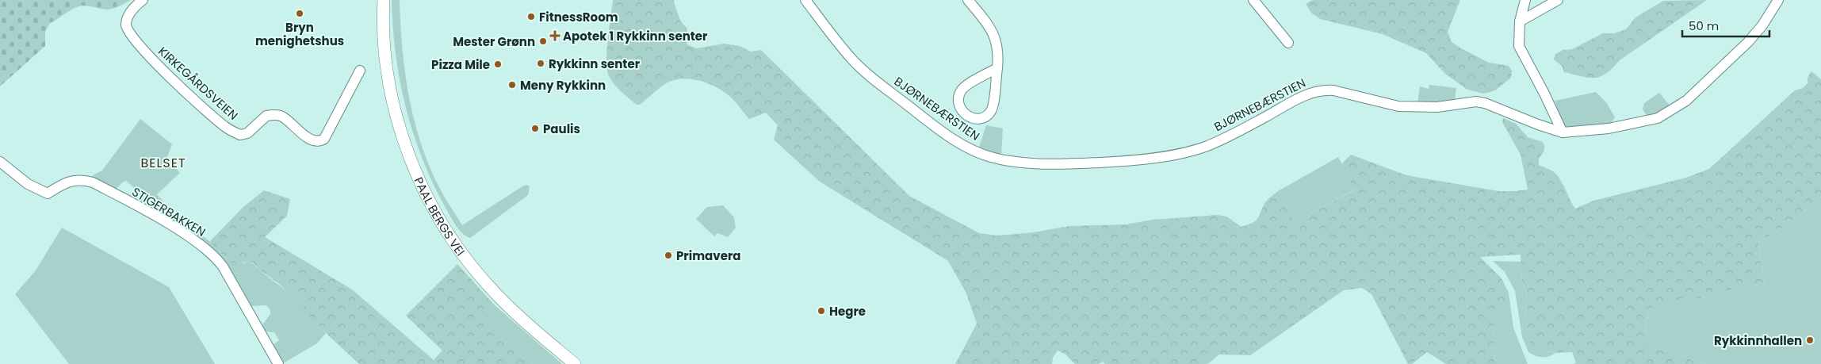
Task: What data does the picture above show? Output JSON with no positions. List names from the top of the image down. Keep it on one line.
{"streets":{"street":["KIRKEGÅRDSVEIEN","BJØRNEBÆRSTIEN","STIGERBAKKEN","PAAL BERGS VEI"]},"districts":["BELSET"],"places":{"other":["Bryn menighetshus","FitnessRoom","Mester Grønn","Rykkinn senter","Pizza Mile","Meny Rykkinn","Paulis","Primavera","Hegre","Rykkinnhallen"],"health":["Apotek 1 Rykkinn senter"]},"scale_bar":"50 m"}
